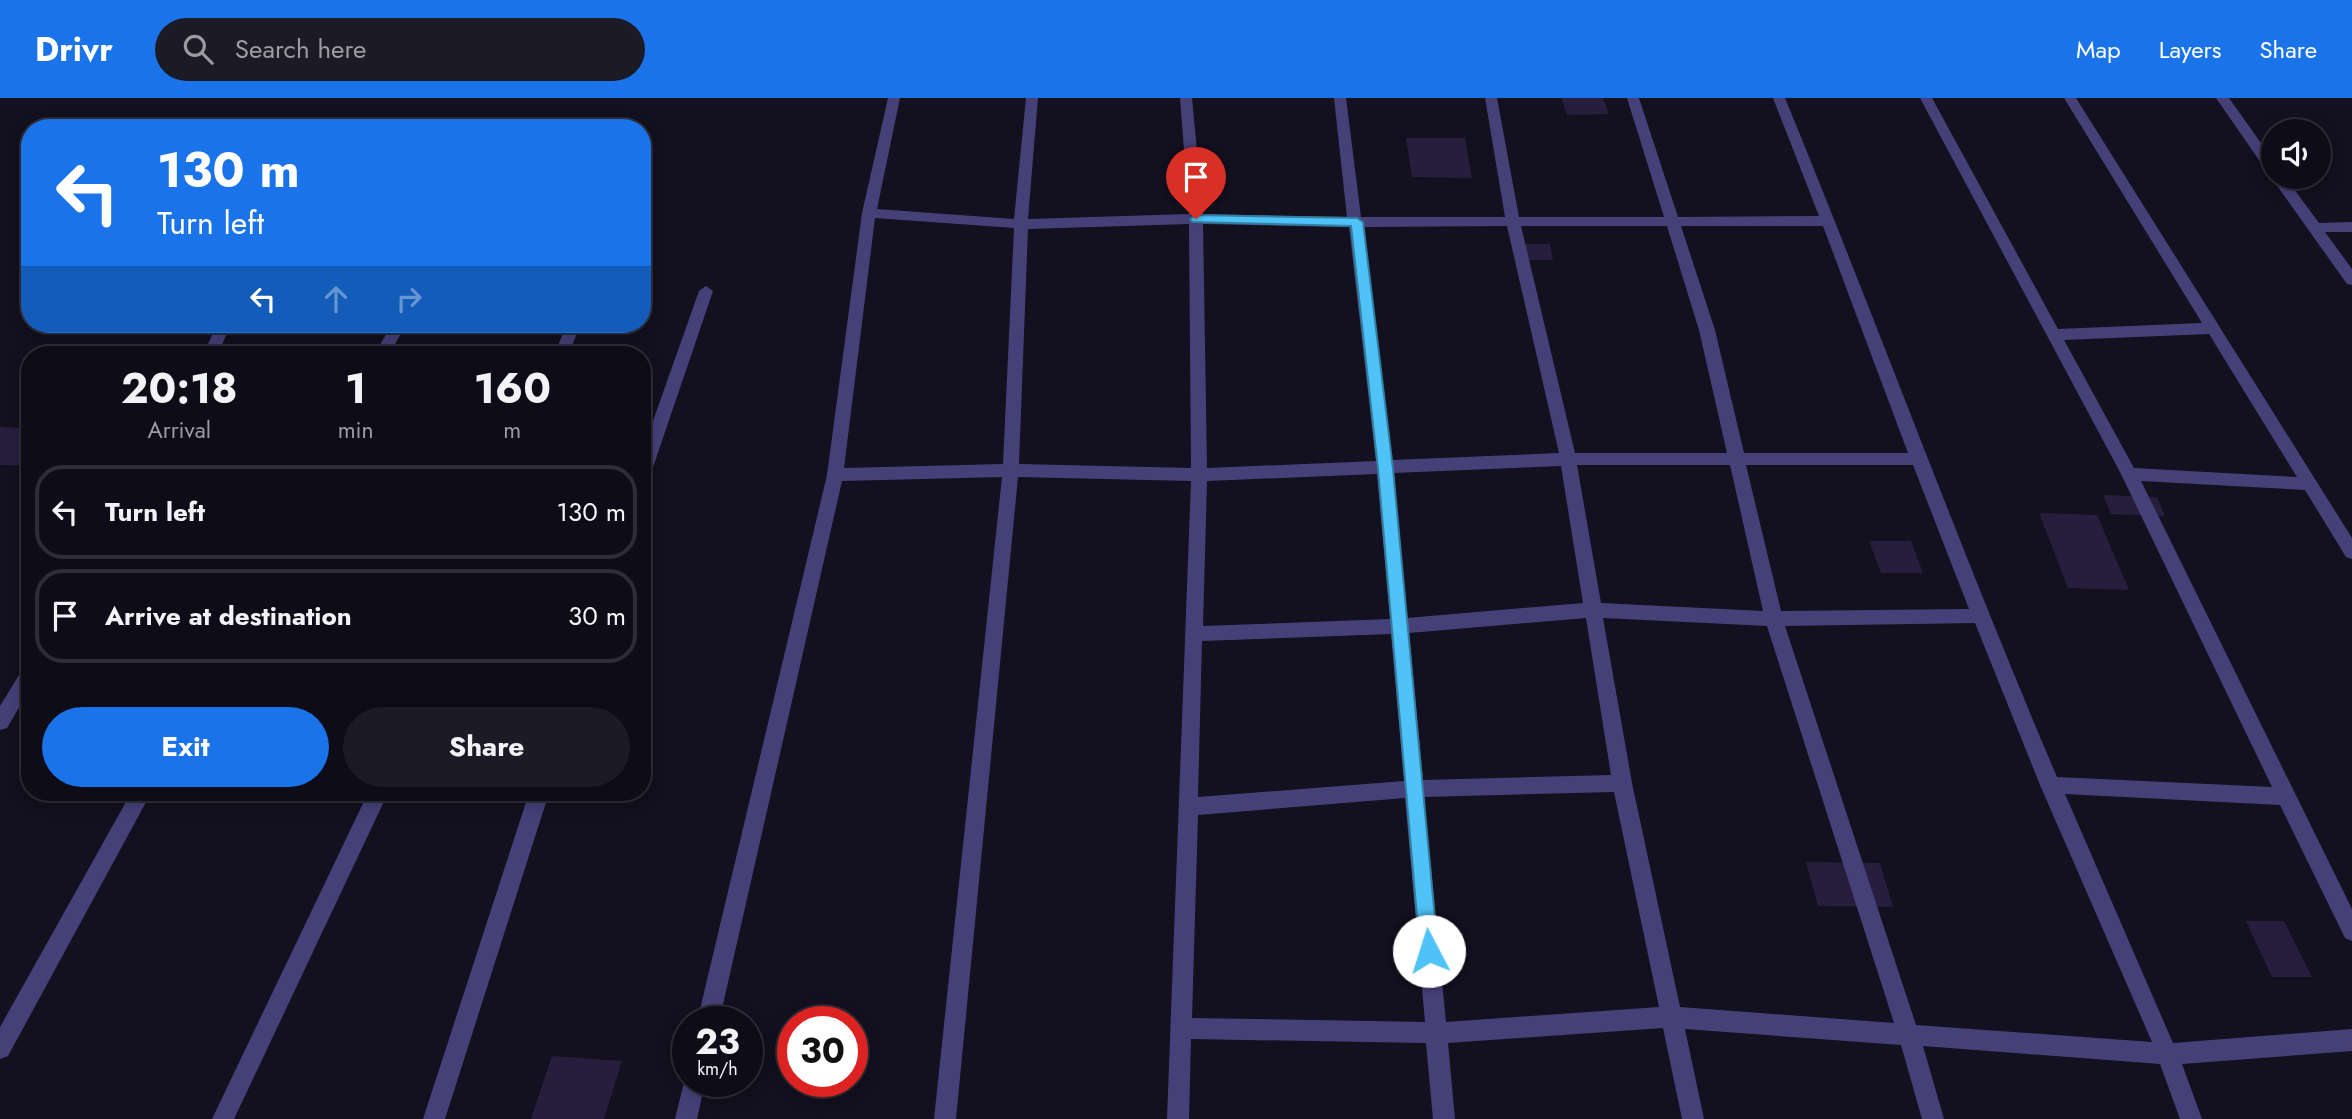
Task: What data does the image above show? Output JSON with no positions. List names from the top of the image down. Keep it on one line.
{"page":{"header":"Drivr","search":"Search here","nav":["Map","Layers","Share"],"turn":["130 m","Turn left"],"eta":["20:18","Arrival","1","min","160","m"],"list":[{"name":"Turn left","value":"130 m"},{"name":"Arrive at destination","value":"30 m"}],"buttons":["Exit","Share"],"speed":"23 km/h","limit":"30"}}
